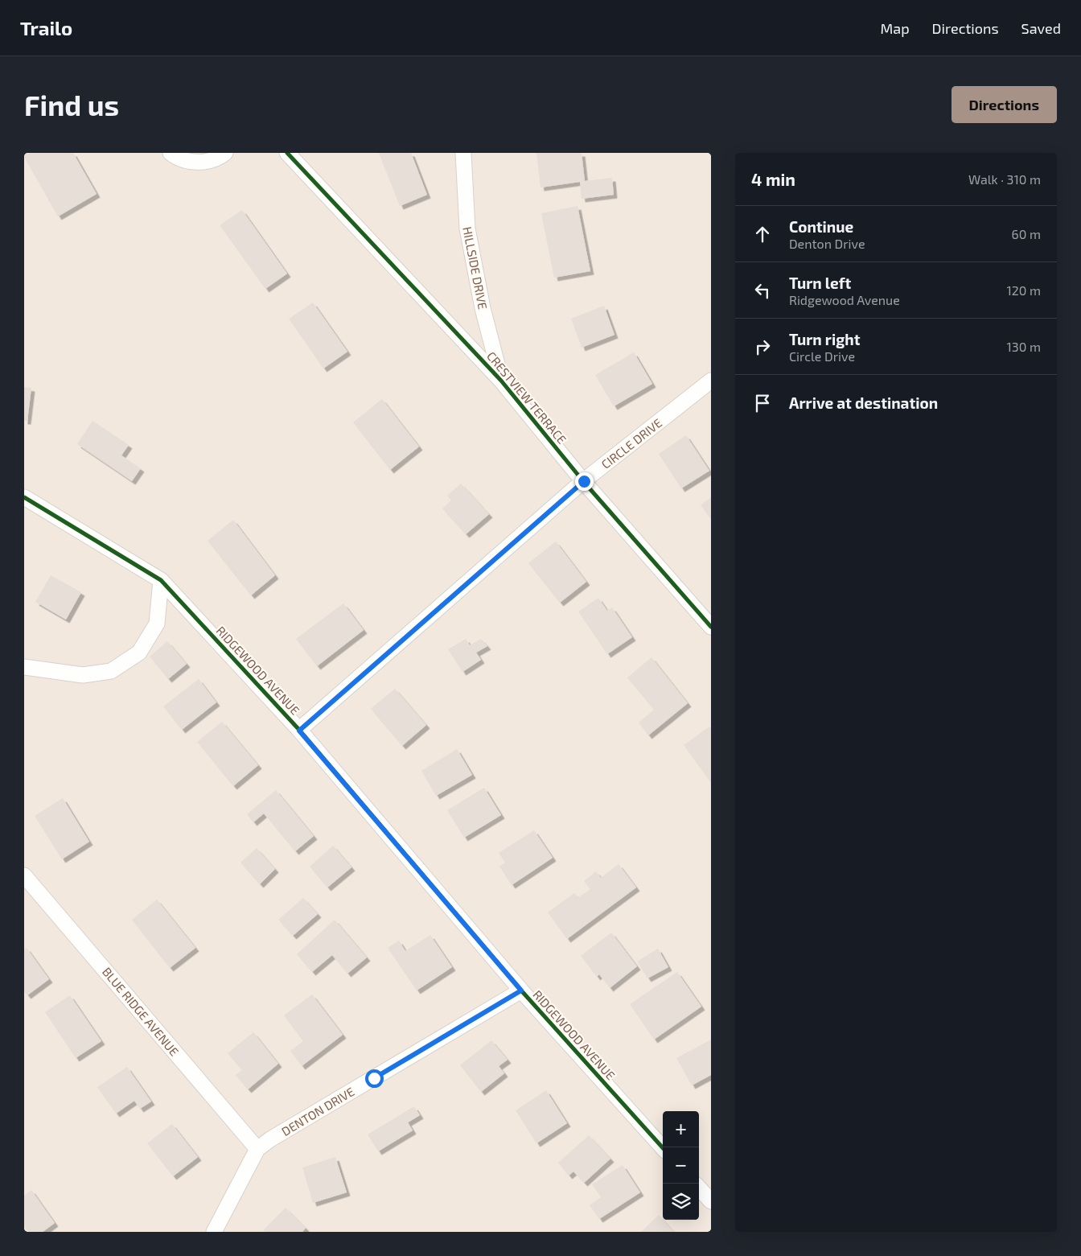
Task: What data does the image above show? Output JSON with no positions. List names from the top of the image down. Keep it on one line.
{"streets":{"street":["HILLSIDE DRIVE","CRESTVIEW TERRACE","CIRCLE DRIVE","RIDGEWOOD AVENUE","BLUE RIDGE AVENUE","DENTON DRIVE"]},"crossings":[["HILLSIDE DRIVE","CRESTVIEW TERRACE"],["CRESTVIEW TERRACE","CIRCLE DRIVE"],["CIRCLE DRIVE","RIDGEWOOD AVENUE"],["RIDGEWOOD AVENUE","DENTON DRIVE"],["BLUE RIDGE AVENUE","DENTON DRIVE"]],"page":{"header":"Trailo","nav":["Map","Directions","Saved"],"buttons":"Directions","title":"Find us","heading":["4 min","Walk · 310 m"],"list":[["Continue","Denton Drive","60 m"],["Turn left","Ridgewood Avenue","120 m"],["Turn right","Circle Drive","130 m"],"Arrive at destination"],"map_buttons":["+","−"]}}
